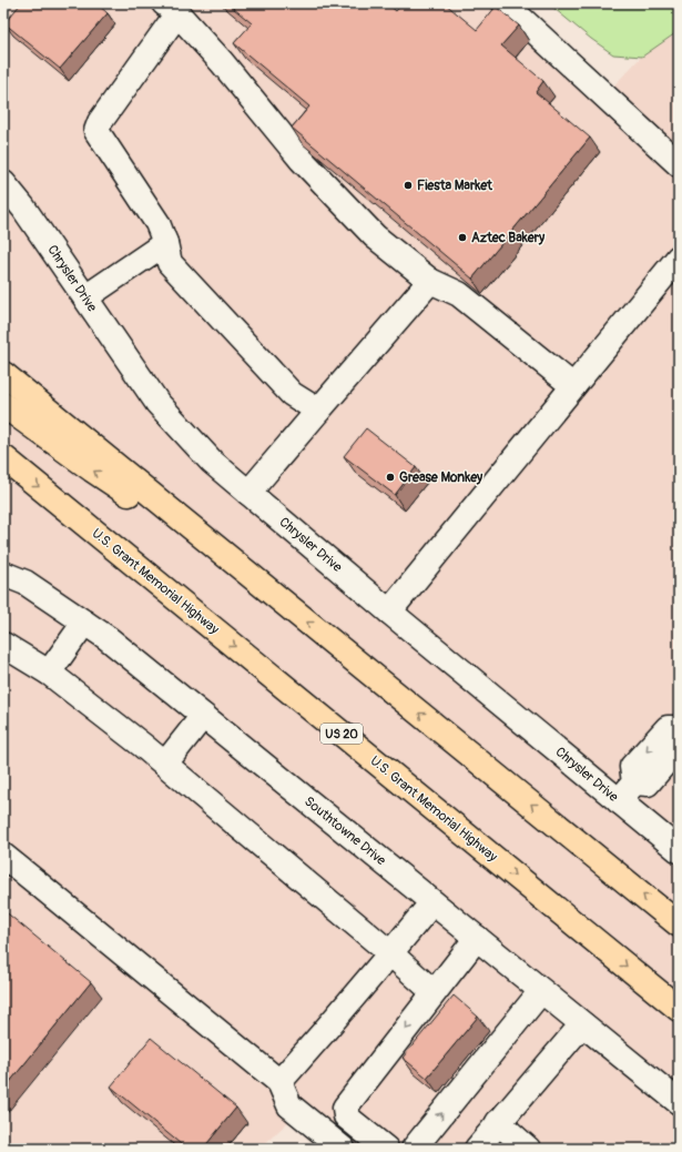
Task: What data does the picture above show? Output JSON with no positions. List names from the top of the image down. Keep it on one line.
{"streets":{"main road":["U.S. Grant Memorial Highway","US 20"],"street":["Chrysler Drive","Southtowne Drive"]},"places":["Fiesta Market","Aztec Bakery","Grease Monkey"]}
